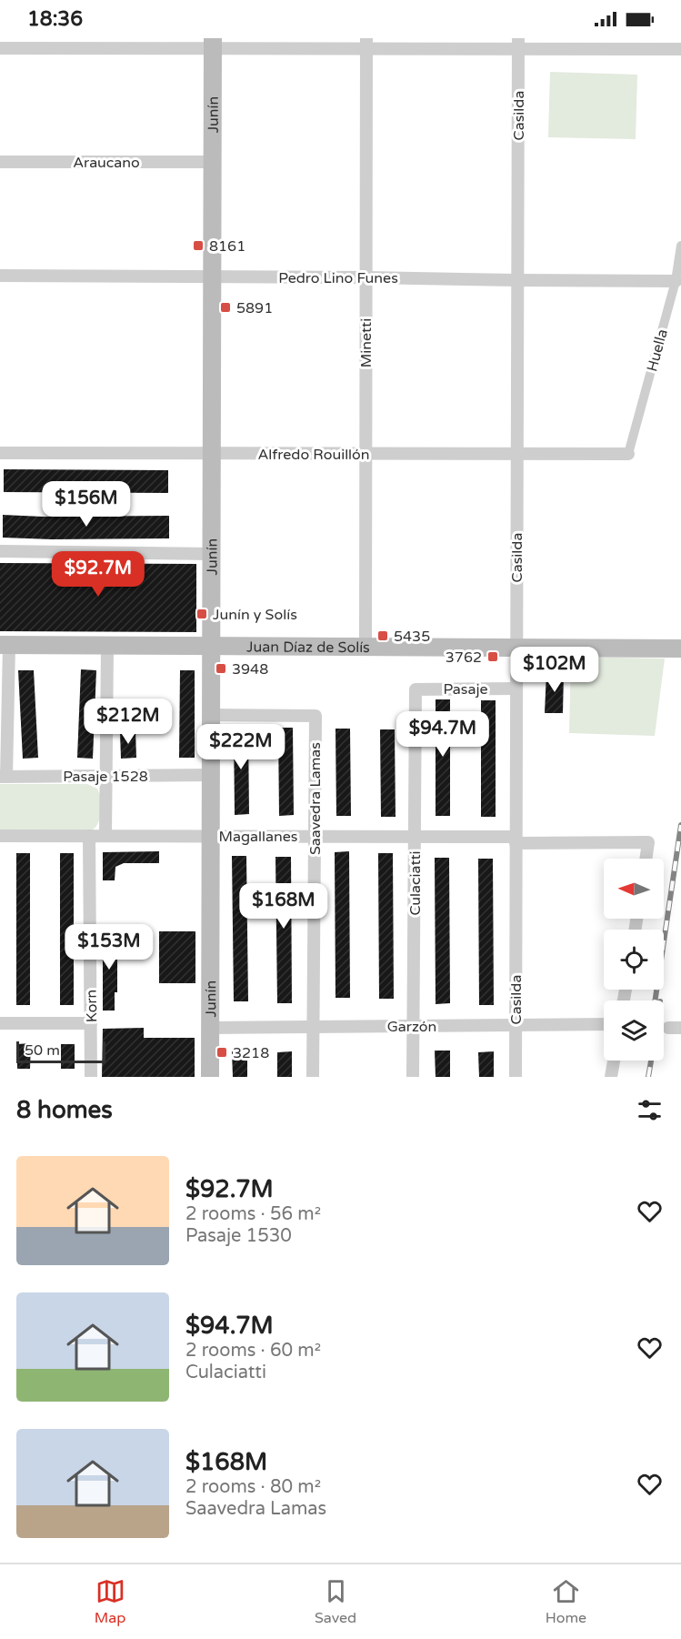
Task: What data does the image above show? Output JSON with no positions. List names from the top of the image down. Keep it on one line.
{"streets":{"main road":["Junín","Juan Díaz de Solís"],"street":["Casilda","Araucano","Pedro Lino Funes","Minetti","Huella","Alfredo Rouillón","Pasaje","Pasaje 1528","Saavedra Lamas","Magallanes","Culaciatti","Korn","Garzón"]},"crossings":[["Junín","Araucano"],["Junín","Pedro Lino Funes"],["Junín","Alfredo Rouillón"],["Junín","Juan Díaz de Solís"],["Junín","Pasaje 1528"],["Junín","Saavedra Lamas"],["Junín","Magallanes"],["Junín","Garzón"],["Casilda","Pedro Lino Funes"],["Casilda","Alfredo Rouillón"],["Casilda","Juan Díaz de Solís"],["Casilda","Pasaje"],["Casilda","Magallanes"],["Casilda","Garzón"],["Pedro Lino Funes","Minetti"],["Pedro Lino Funes","Huella"],["Minetti","Alfredo Rouillón"],["Minetti","Juan Díaz de Solís"],["Huella","Alfredo Rouillón"],["Pasaje","Culaciatti"],["Saavedra Lamas","Magallanes"],["Saavedra Lamas","Garzón"],["Magallanes","Culaciatti"],["Magallanes","Korn"],["Culaciatti","Garzón"]],"places":{"transit":["8161","5891","Junín y Solís","5435","3762","3948","3218"]},"scale_bar":"50 m","north":"left","page":{"status":"18:36","price":["$156M","$92.7M","$102M","$212M","$94.7M","$222M","$168M","$153M"],"scale":"50 m","heading":"8 homes","list":[{"name":"$92.7M","note":"2 rooms · 56 m² · Pasaje 1530"},{"name":"$94.7M","note":"2 rooms · 60 m² · Culaciatti"},{"name":"$168M","note":"2 rooms · 80 m² · Saavedra Lamas"}],"tabs":["Map","Saved","Home"]}}
